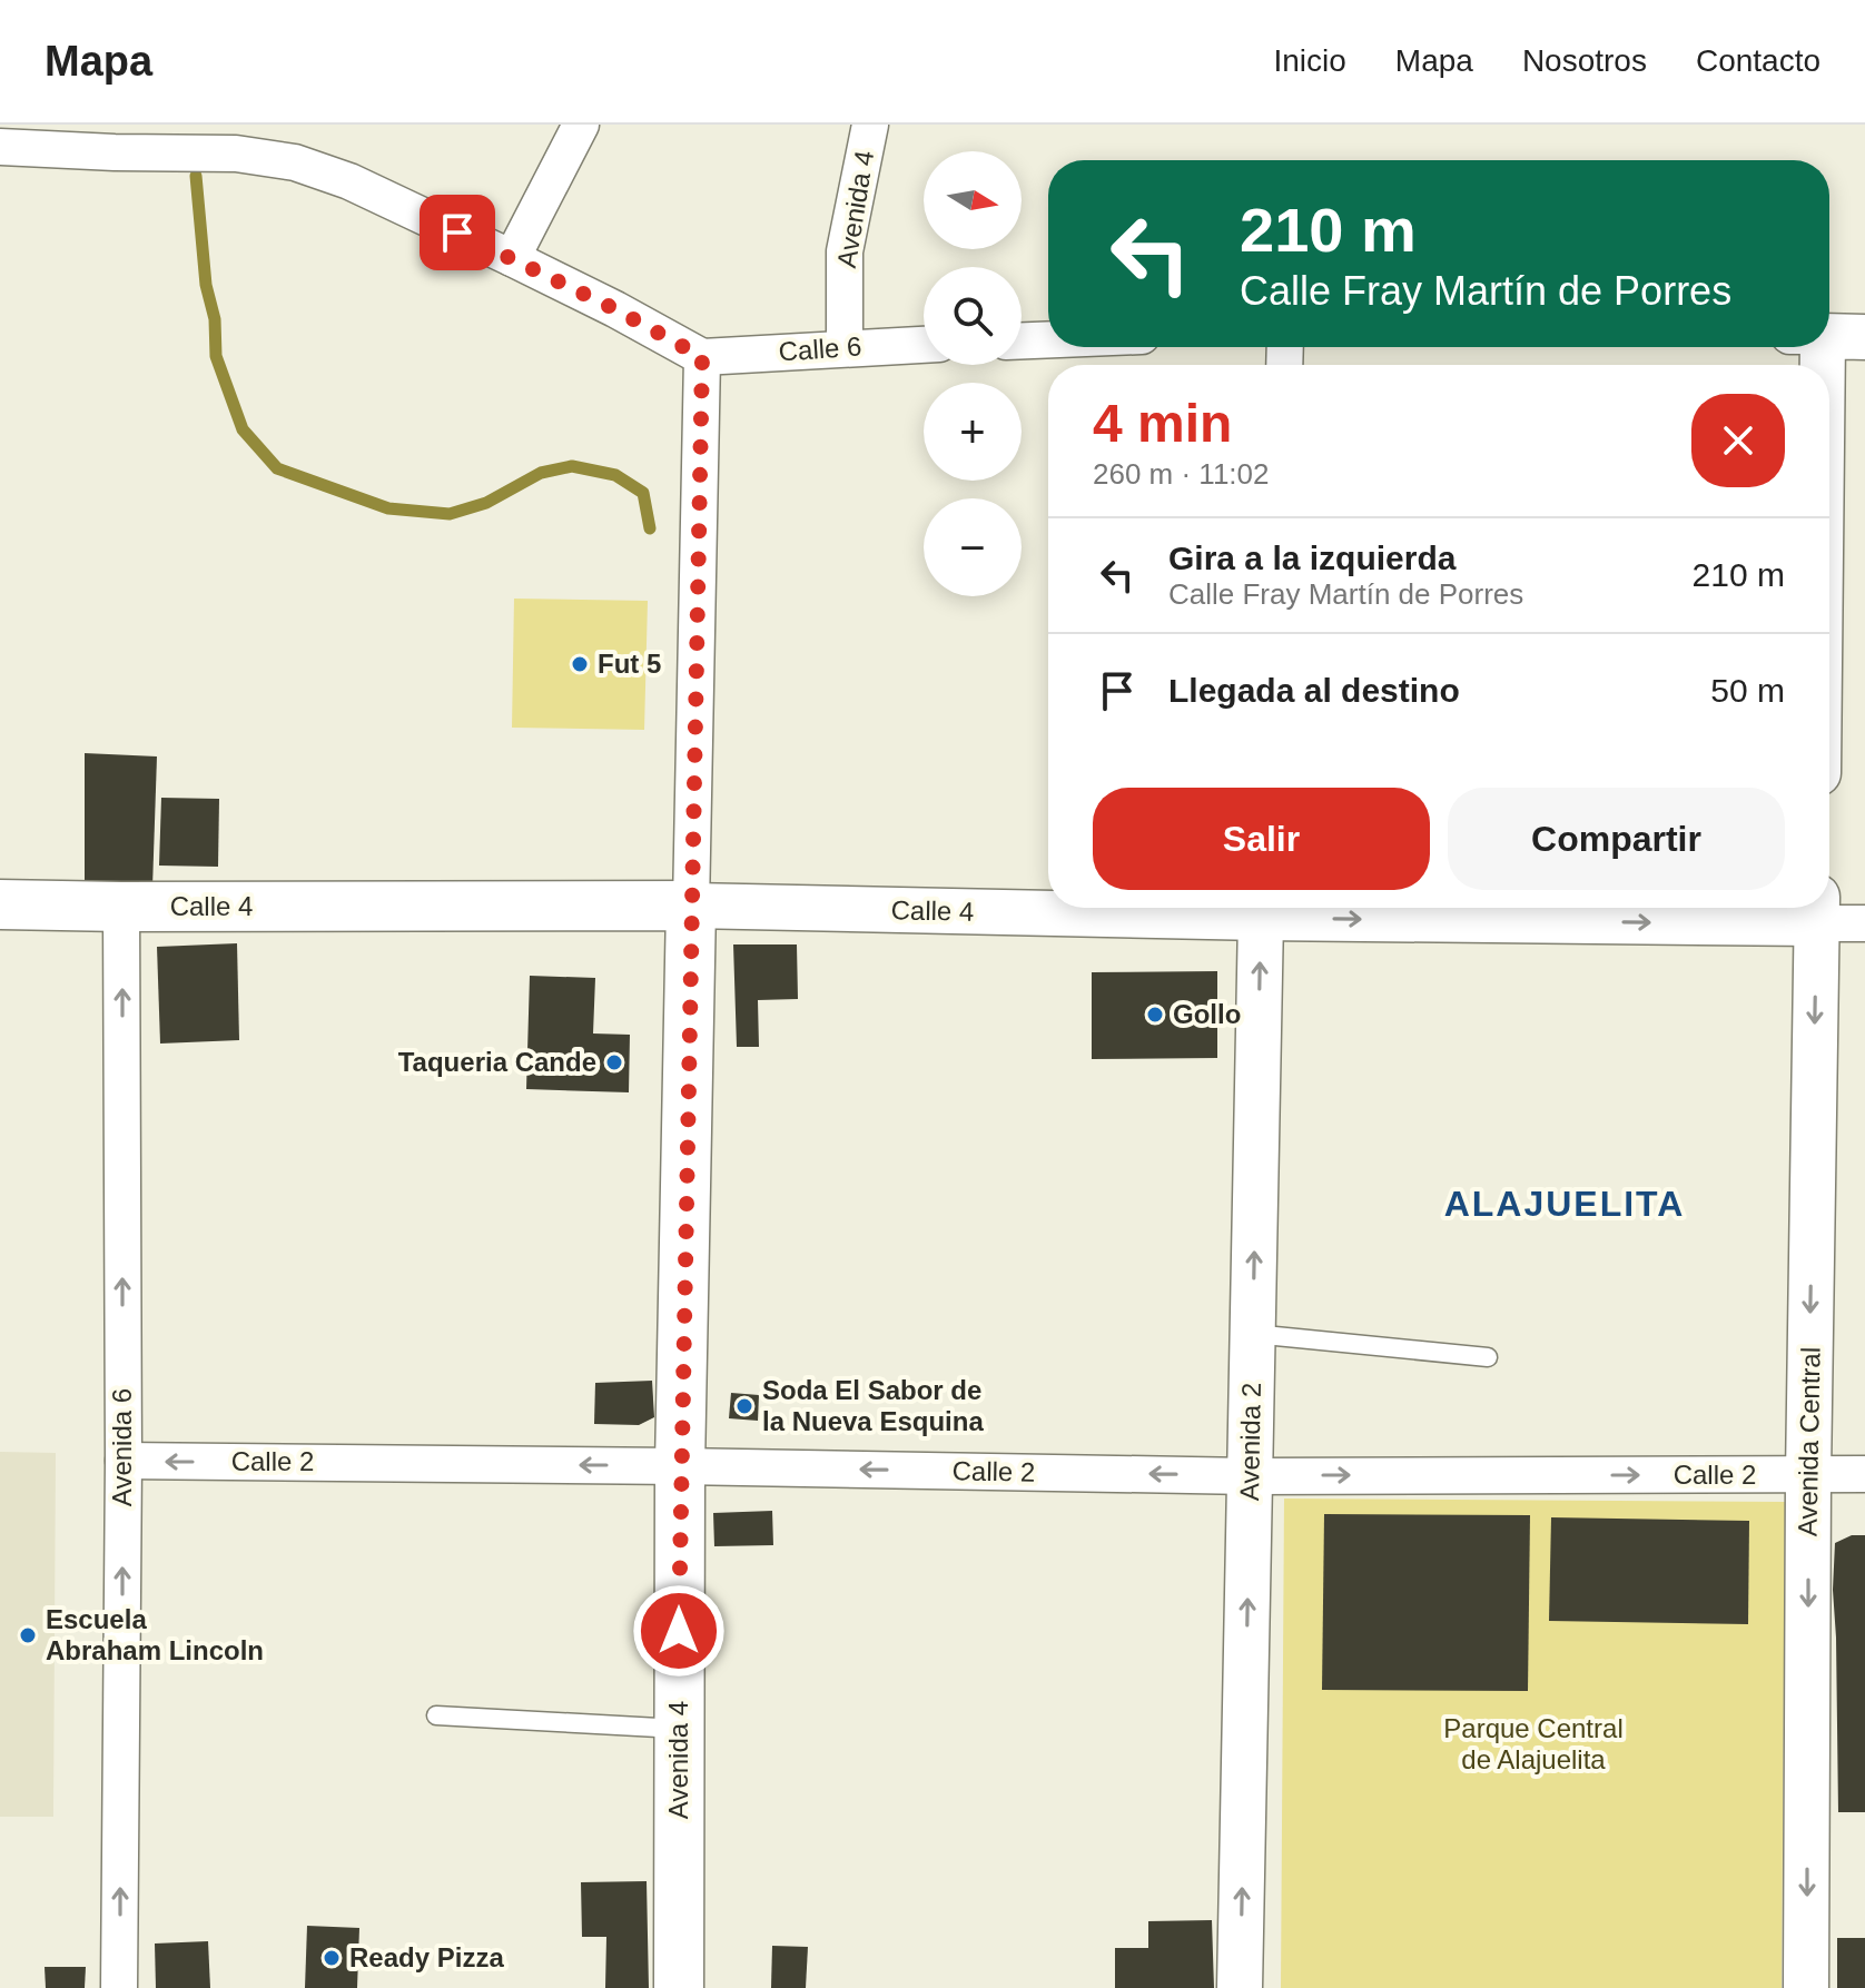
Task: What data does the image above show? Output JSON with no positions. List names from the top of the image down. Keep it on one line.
{"streets":{"main road":["Avenida 4","Calle 4"],"street":["Calle 6","Avenida 2","Avenida Central","Avenida 6","Calle 2"]},"crossings":[["Avenida 4","Calle 6"],["Avenida 4","Calle 4"],["Avenida 4","Calle 2"],["Calle 4","Avenida 2"],["Calle 4","Avenida Central"],["Calle 4","Avenida 6"],["Avenida 2","Calle 2"],["Avenida Central","Calle 2"],["Avenida 6","Calle 2"]],"one_way":["Avenida 2","Avenida Central","Avenida 6"],"districts":["ALAJUELITA"],"parks":["Parque Central de Alajuelita"],"places":["Fut 5","Gollo","Taqueria Cande","Soda El Sabor de la Nueva Esquina","Escuela Abraham Lincoln","Ready Pizza"],"north":"right","page":{"header":"Mapa","nav":["Inicio","Mapa","Nosotros","Contacto"],"map_buttons":["+","−"],"turn":["210 m","Calle Fray Martín de Porres"],"heading":["4 min","260 m · 11:02"],"list":[{"name":"Gira a la izquierda","note":"Calle Fray Martín de Porres","value":"210 m"},{"name":"Llegada al destino","value":"50 m"}],"buttons":["Salir","Compartir"]}}
